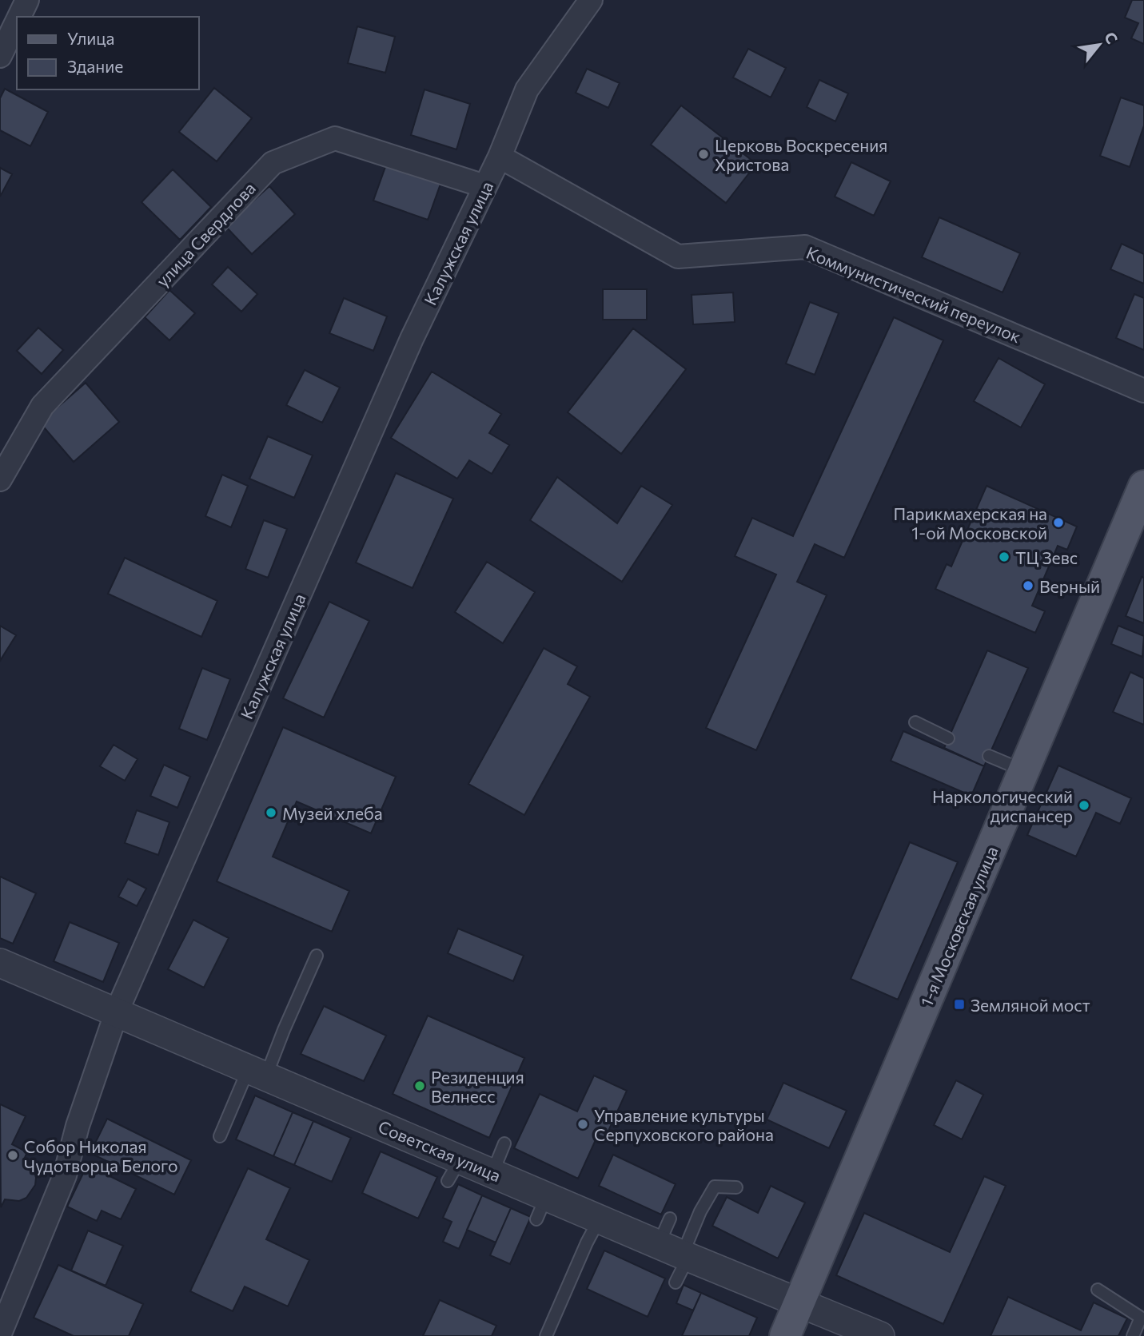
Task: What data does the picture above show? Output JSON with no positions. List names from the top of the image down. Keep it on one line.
{"streets":{"main road":["1-я Московская улица"],"street":["улица Свердлова","Калужская улица","Коммунистический переулок","Советская улица"]},"crossings":[["улица Свердлова","Калужская улица"],["Калужская улица","Коммунистический переулок"],["Калужская улица","Советская улица"],["1-я Московская улица","Советская улица"]],"places":{"other":["Церковь Воскресения Христова","Парикмахерская на 1-ой Московской","ТЦ Зевс","Верный","Наркологический диспансер","Музей хлеба","Резиденция Велнесс","Управление культуры Серпуховского района","Собор Николая Чудотворца Белого"],"transit":["Земляной мост"]},"legend":["Улица","Здание"],"north":"top right"}
